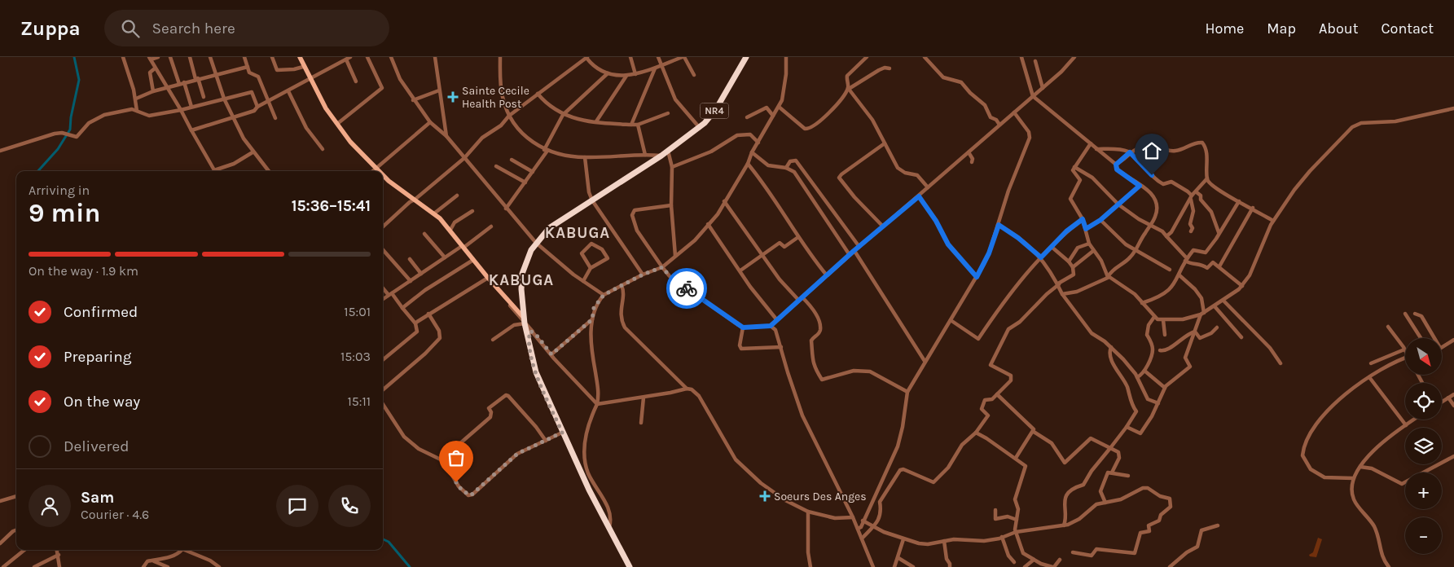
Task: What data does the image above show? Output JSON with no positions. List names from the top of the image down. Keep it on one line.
{"streets":{"highway":["NR4"]},"districts":["KABUGA","KABUGA"],"places":{"health":["Sainte Cecile Health Post","Soeurs Des Anges"]},"north":"bottom right","page":{"header":"Zuppa","search":"Search here","nav":["Home","Map","About","Contact"],"heading":["9 min","Arriving in","15:36–15:41"],"panel":["Sam","Courier · 4.6"],"bar":"On the way · 1.9 km","list":[["Confirmed","15:01"],["Preparing","15:03"],["On the way","15:11"],"Delivered"],"map_buttons":["+","−"]}}
